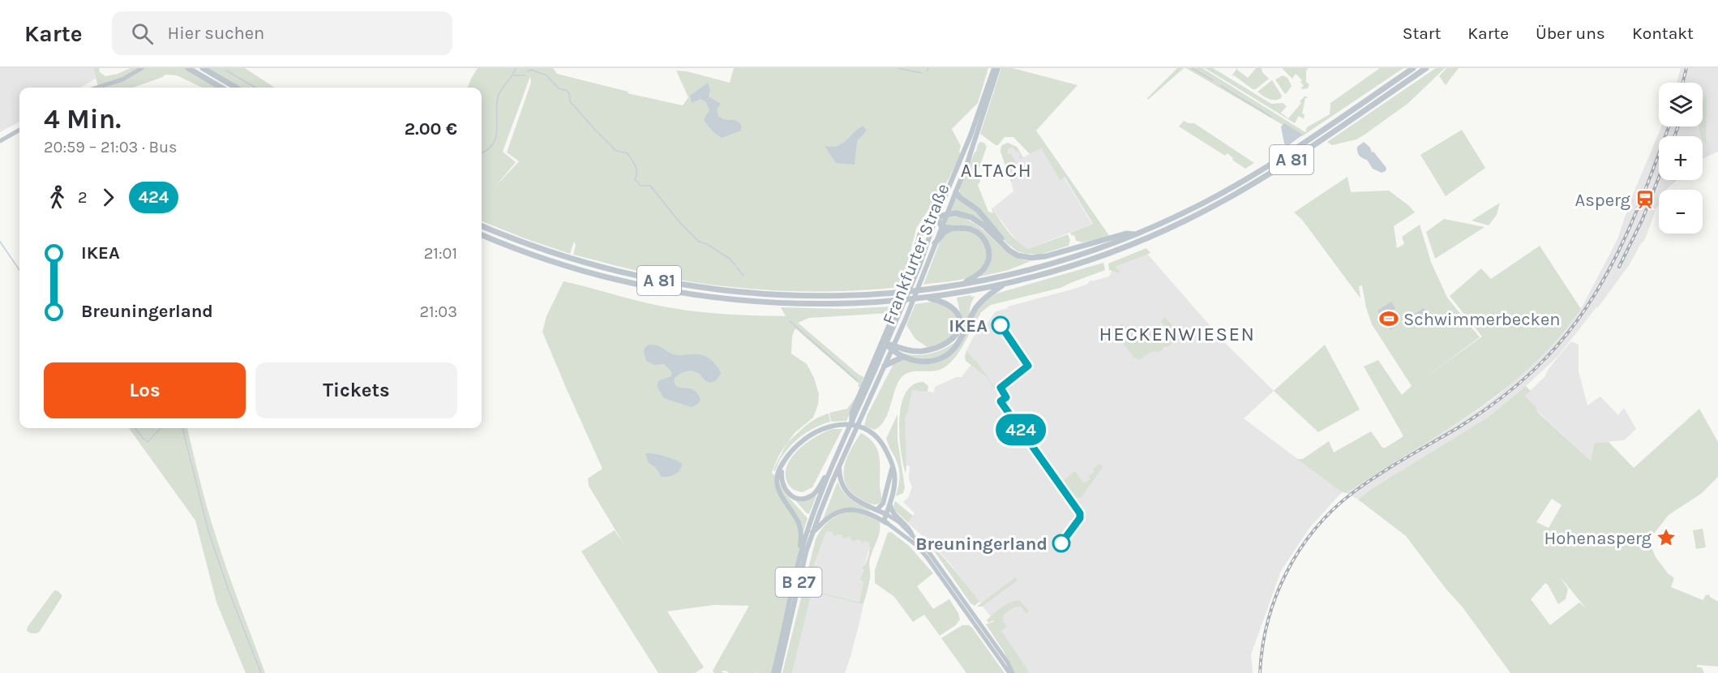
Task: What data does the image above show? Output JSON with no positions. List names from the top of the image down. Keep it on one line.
{"streets":{"highway":["A 81","B 27"],"main road":["Frankfurter Straße"]},"crossings":[["Frankfurter Straße","B 27"]],"districts":["ALTACH","HECKENWIESEN"],"places":{"station":["Asperg"],"sports":["Schwimmerbecken"],"other":["IKEA","Breuningerland"],"place":["Hohenasperg"]},"lines":["bus line 424"],"page":{"header":"Karte","search":"Hier suchen","nav":["Start","Karte","Über uns","Kontakt"],"on_map":"424","map_buttons":["+","−"],"heading":["4 Min.","20:59 – 21:03 · Bus","2.00 €"],"legs":["2","424"],"list":[{"name":"IKEA","value":"21:01"},{"name":"Breuningerland","value":"21:03"}],"buttons":["Los","Tickets"]}}
